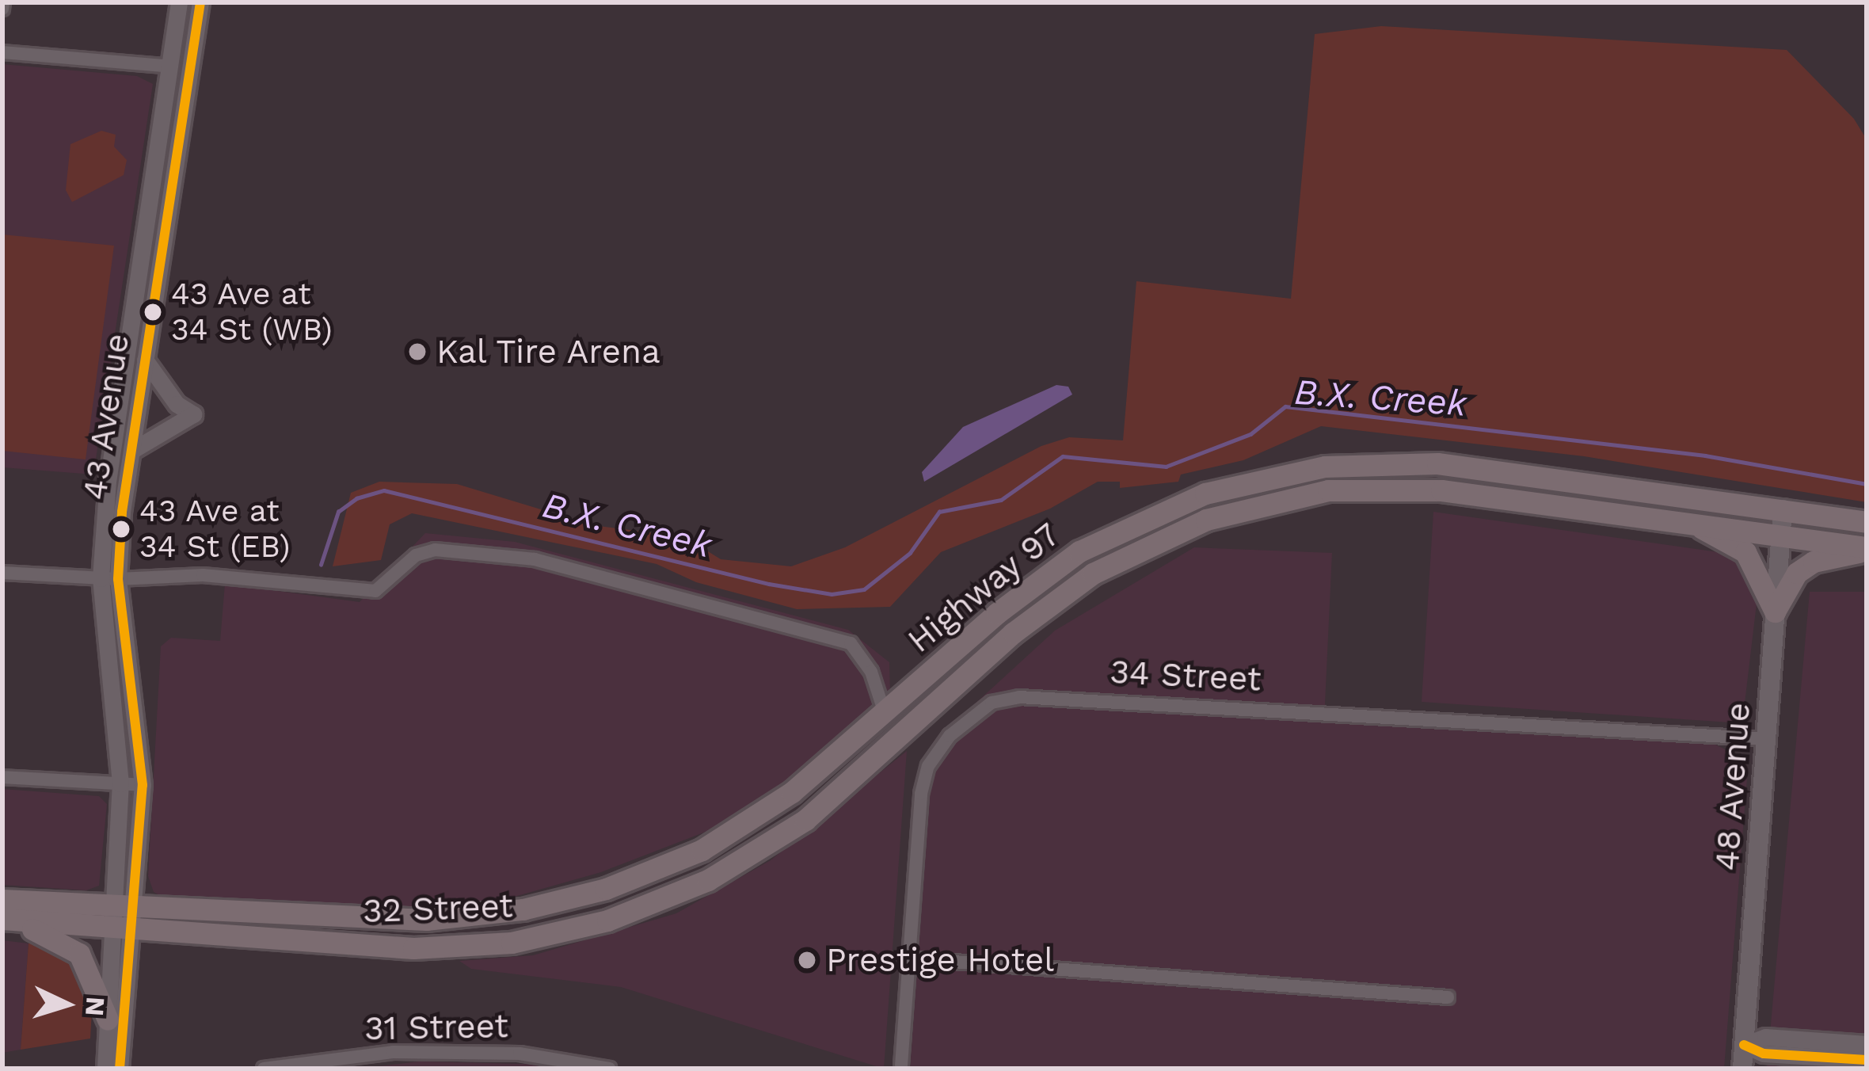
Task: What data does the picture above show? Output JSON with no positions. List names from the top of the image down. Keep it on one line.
{"streets":{"highway":["Highway 97","32 Street"],"main road":["48 Avenue"],"street":["43 Avenue","34 Street","31 Street"]},"crossings":[["43 Avenue","32 Street"],["Highway 97","48 Avenue"],["Highway 97","32 Street"],["34 Street","48 Avenue"]],"water":["B.X. Creek"],"places":["43 Ave at 34 St (WB)","Kal Tire Arena","43 Ave at 34 St (EB)","Prestige Hotel"],"north":"right"}
